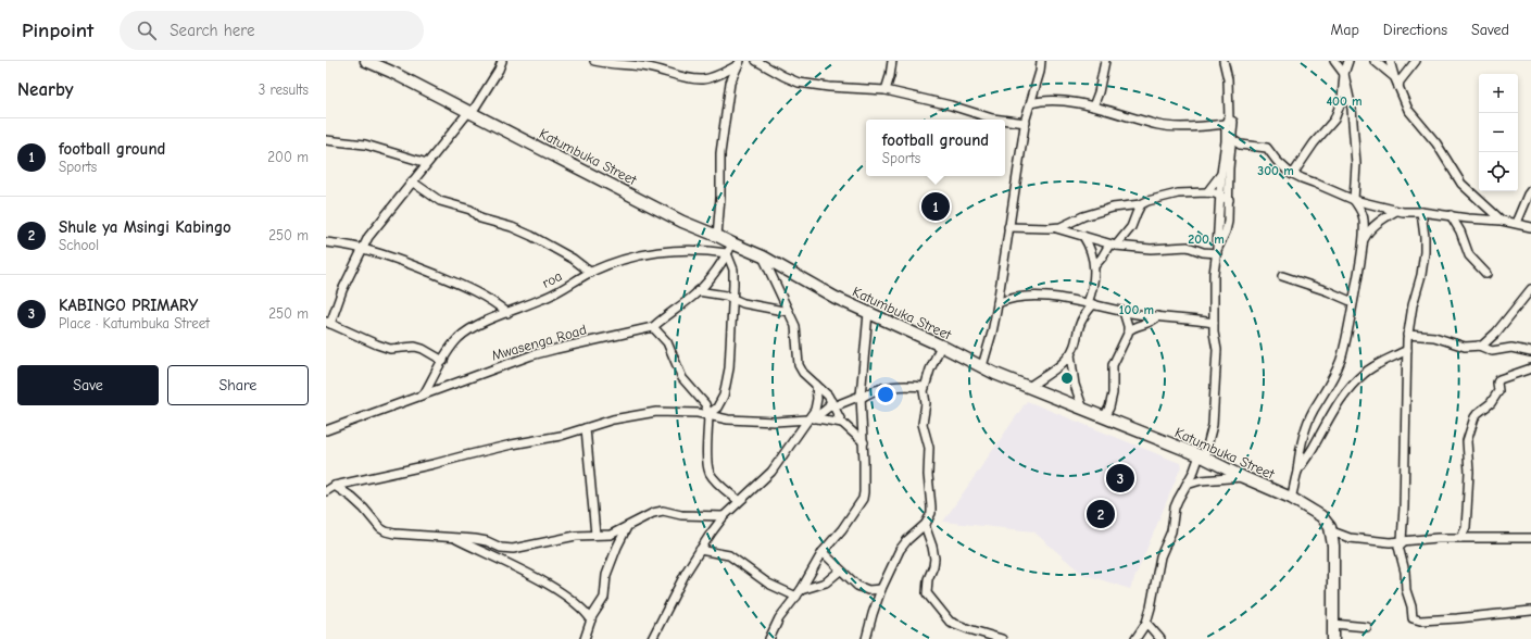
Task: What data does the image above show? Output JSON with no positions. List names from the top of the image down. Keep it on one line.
{"streets":{"main road":["Katumbuka Street"],"street":["roa","Mwasenga Road"]},"crossings":[["Katumbuka Street","roa"],["roa","Mwasenga Road"]],"page":{"header":"Pinpoint","search":"Search here","nav":["Map","Directions","Saved"],"heading":["Nearby","3 results"],"map_buttons":["+","−"],"list":[{"mark":"1","name":"football ground","note":"Sports","value":"200 m"},{"mark":"2","name":"Shule ya Msingi Kabingo","note":"School","value":"250 m"},{"mark":"3","name":"KABINGO PRIMARY","note":"Place · Katumbuka Street","value":"250 m"}],"popup":["football ground","Sports"],"pins":["1","3","2"],"buttons":["Save","Share"]},"rings":["400 m","300 m","200 m","100 m"]}
